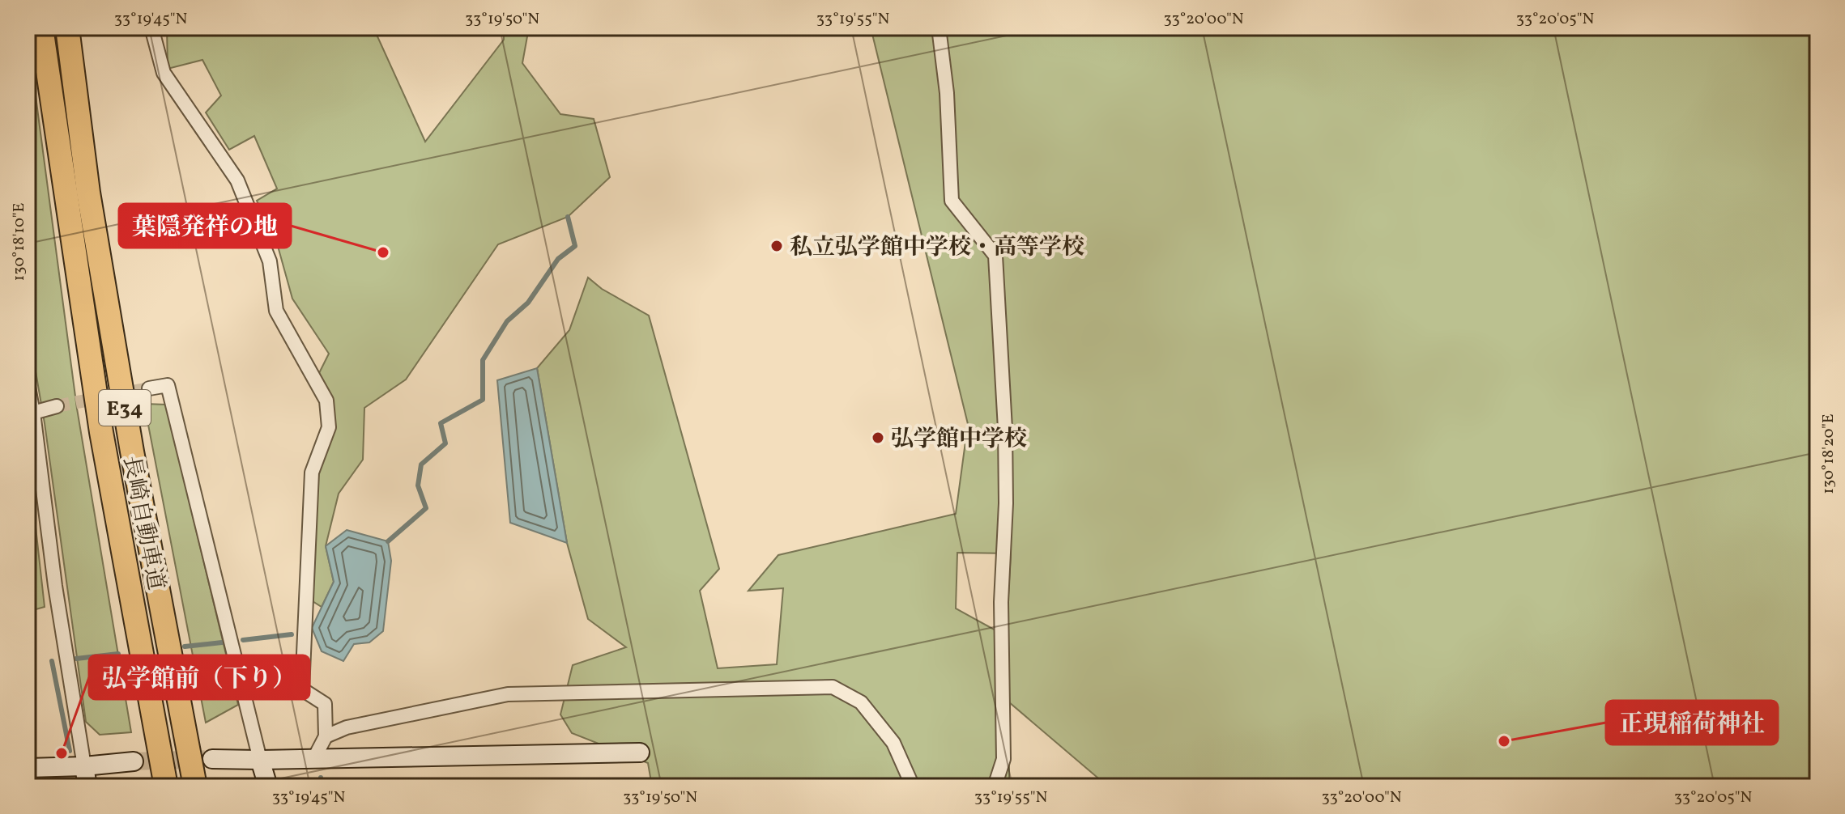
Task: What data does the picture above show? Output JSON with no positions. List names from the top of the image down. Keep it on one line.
{"streets":{"highway":["E34","長崎自動車道"]},"places":["私立弘学館中学校・高等学校","葉隠発祥の地","弘学館中学校","正現稲荷神社","弘学館前（下り）"],"coordinates":["33°19'45\"N","33°19'50\"N","33°19'55\"N","33°20'00\"N","33°20'05\"N","130°18'10\"E","130°18'20\"E"]}
